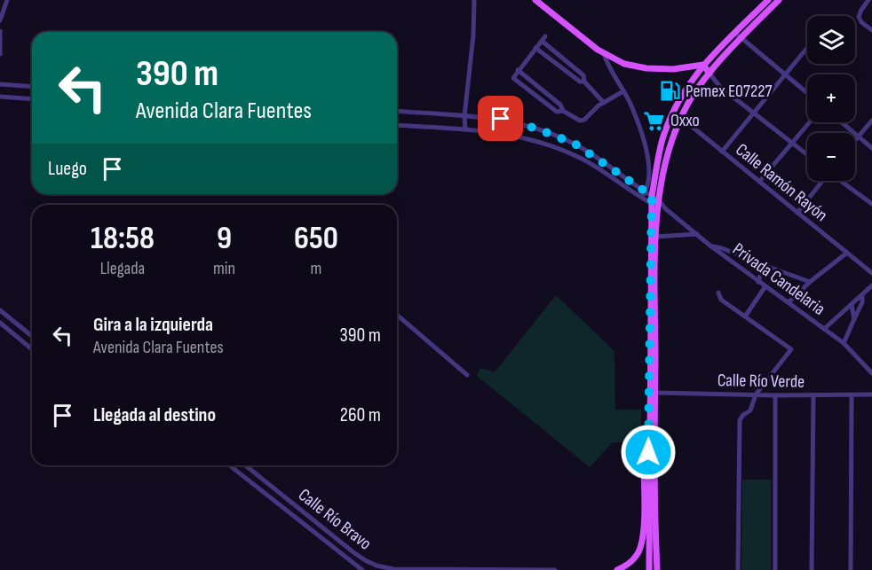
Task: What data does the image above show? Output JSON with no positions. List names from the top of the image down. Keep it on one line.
{"streets":{"street":["Calle Ramón Rayón","Privada Candelaria","Calle Río Verde","Calle Río Bravo"]},"places":{"fuel station":["Pemex E07227"],"supermarket":["Oxxo"]},"page":{"map_buttons":["+","−"],"turn":["390 m","Avenida Clara Fuentes"],"then":"Luego","eta":["18:58","Llegada","9","min","650","m"],"list":[{"name":"Gira a la izquierda","note":"Avenida Clara Fuentes","value":"390 m"},{"name":"Llegada al destino","value":"260 m"}]}}
